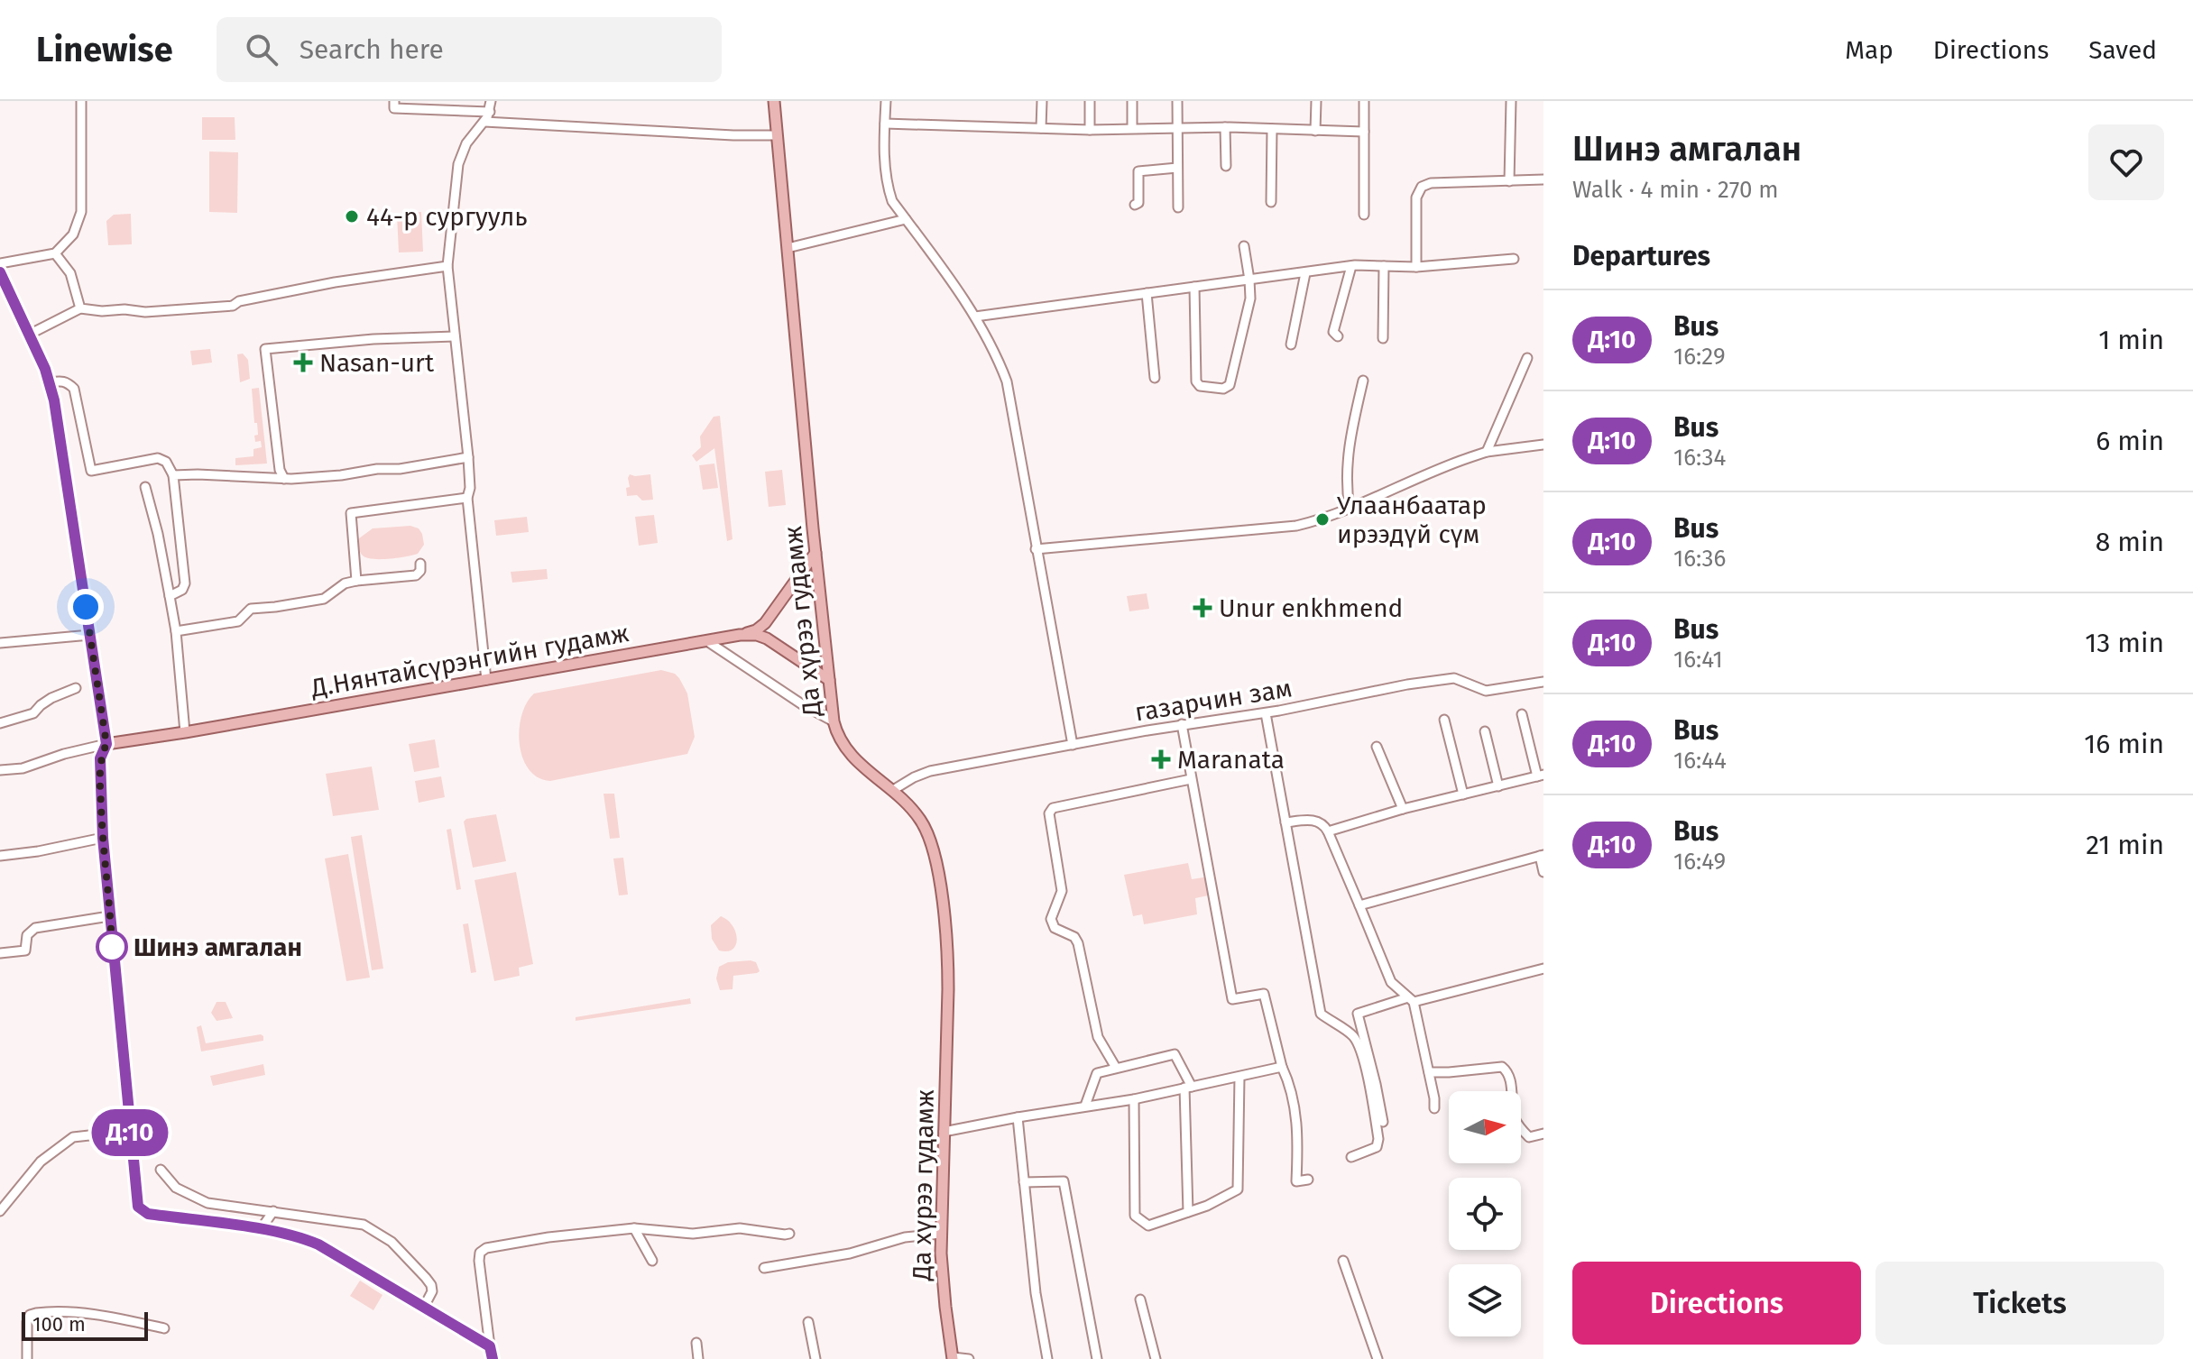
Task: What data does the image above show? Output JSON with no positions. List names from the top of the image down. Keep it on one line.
{"streets":{"main road":["Да хүрээ гудамж","Д.Нянтайсүрэнгийн гудамж"],"street":["газарчин зам"]},"crossings":[["Да хүрээ гудамж","Д.Нянтайсүрэнгийн гудамж"],["Да хүрээ гудамж","газарчин зам"]],"places":{"other":["44-р сургууль","Улаанбаатар ирээдүй сүм","Шинэ амгалан"],"health":["Nasan-urt","Unur enkhmend","Maranata"]},"lines":["bus line Д:10"],"scale_bar":"100 m","north":"right","page":{"header":"Linewise","search":"Search here","nav":["Map","Directions","Saved"],"on_map":"Д:10","heading":[["Шинэ амгалан","Walk · 4 min · 270 m"],"Departures"],"list":[{"mark":"Д:10","name":"Bus","note":"16:29","value":"1 min"},{"mark":"Д:10","name":"Bus","note":"16:34","value":"6 min"},{"mark":"Д:10","name":"Bus","note":"16:36","value":"8 min"},{"mark":"Д:10","name":"Bus","note":"16:41","value":"13 min"},{"mark":"Д:10","name":"Bus","note":"16:44","value":"16 min"},{"mark":"Д:10","name":"Bus","note":"16:49","value":"21 min"}],"buttons":["Directions","Tickets"],"scale":"100 m"}}
